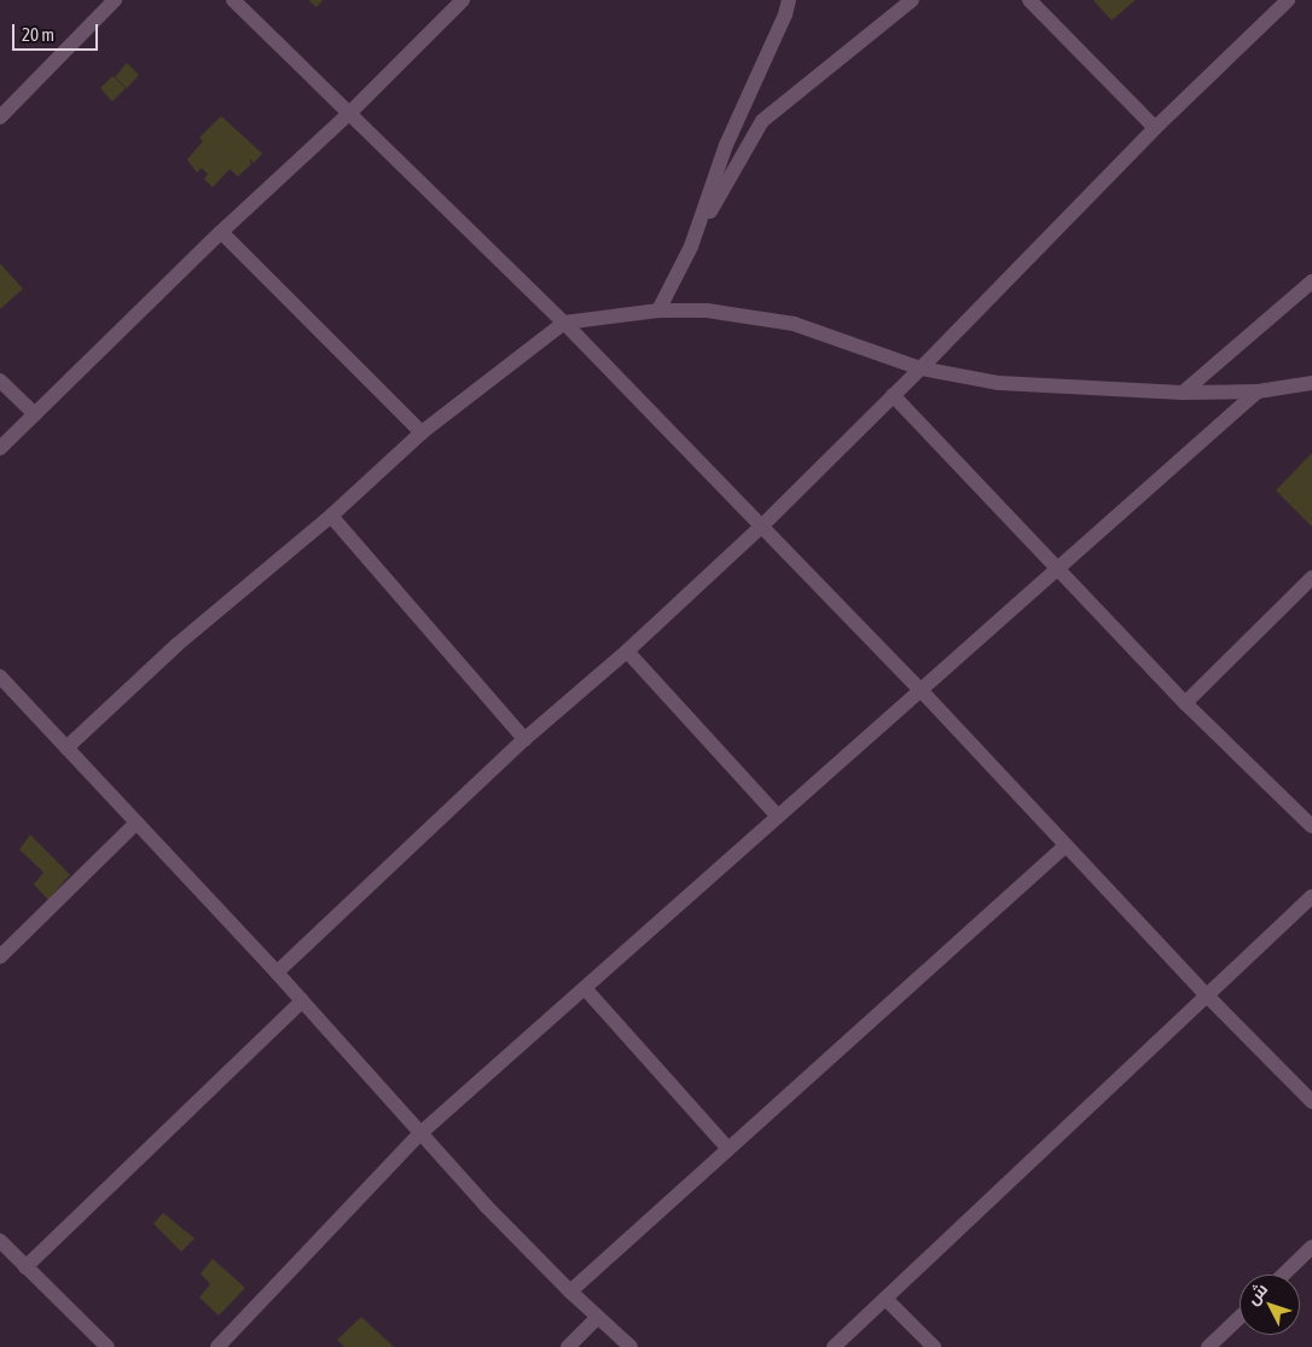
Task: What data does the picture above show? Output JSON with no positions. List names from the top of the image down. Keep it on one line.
{"scale_bar":"20 m","north":"top left"}
